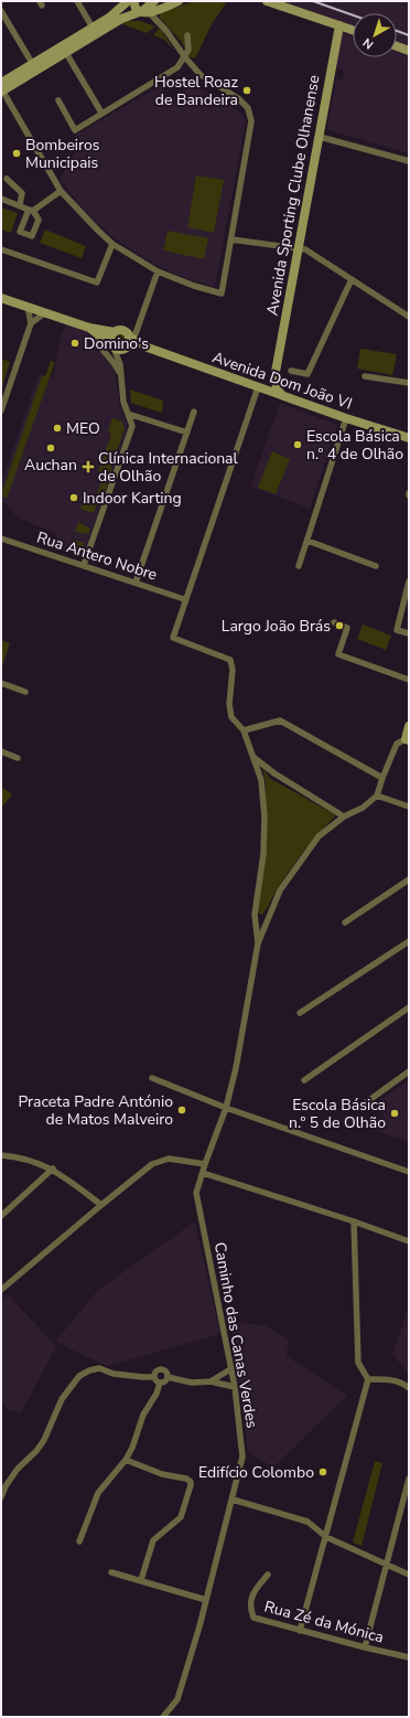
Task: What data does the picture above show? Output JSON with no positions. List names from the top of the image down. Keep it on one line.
{"streets":{"main road":["Avenida Sporting Clube Olhanense","Avenida Dom João VI"],"street":["Rua Antero Nobre","Caminho das Canas Verdes","Rua Zé da Mónica"]},"crossings":[["Avenida Sporting Clube Olhanense","Avenida Dom João VI"]],"places":{"other":["Hostel Roaz de Bandeira","Bombeiros Municipais","Domino's","MEO","Escola Básica n.º 4 de Olhão","Auchan","Indoor Karting","Largo João Brás","Praceta Padre António de Matos Malveiro","Escola Básica n.º 5 de Olhão","Edifício Colombo"],"health":["Clínica Internacional de Olhão"]},"north":"bottom left"}
